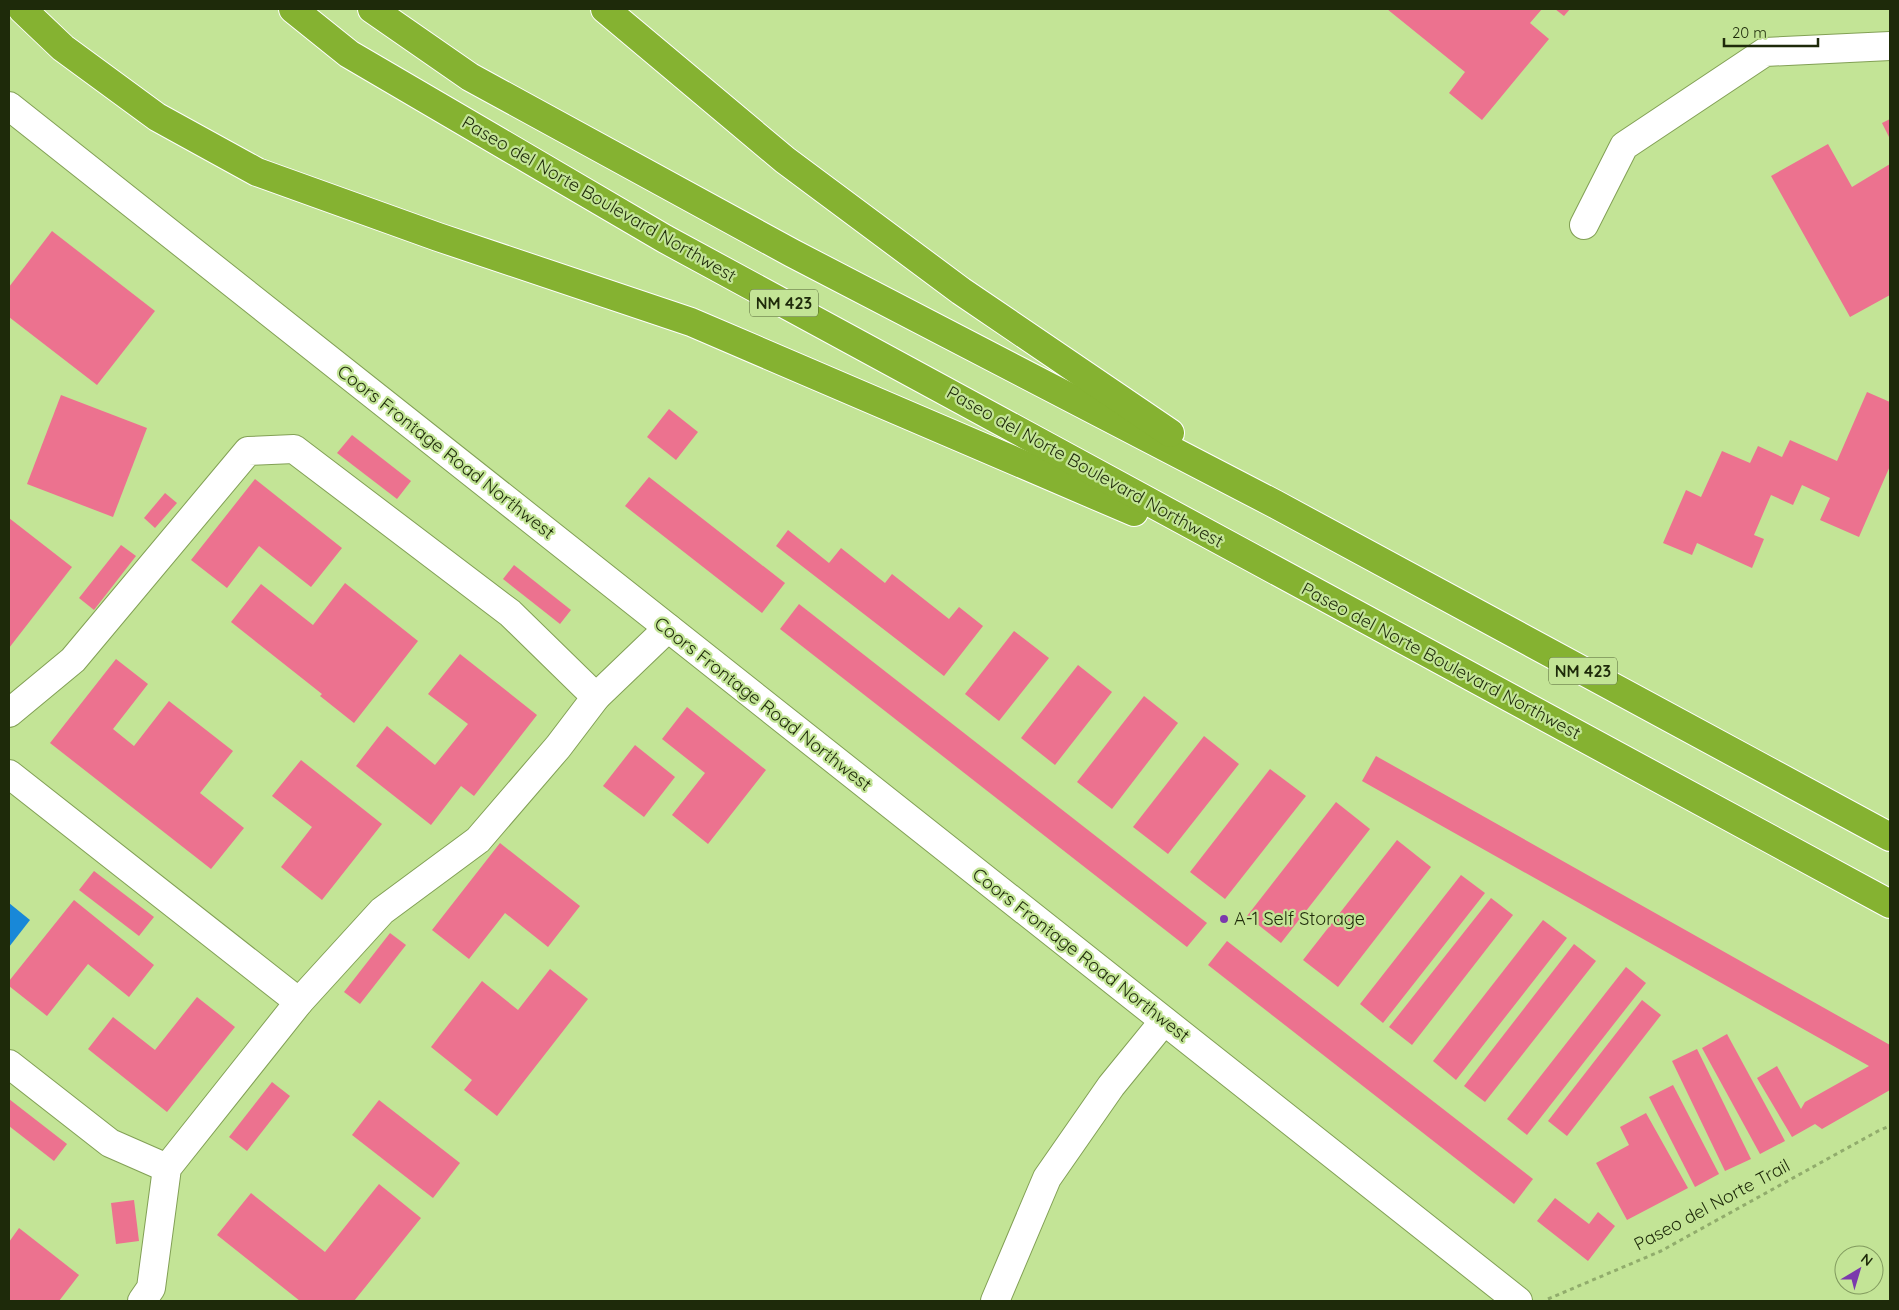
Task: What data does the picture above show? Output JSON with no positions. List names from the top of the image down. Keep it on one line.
{"streets":{"highway":["Paseo del Norte Boulevard Northwest","NM 423"],"street":["Coors Frontage Road Northwest"],"path":["Paseo del Norte Trail"]},"places":["A-1 Self Storage"],"scale_bar":"20 m","north":"top right"}
